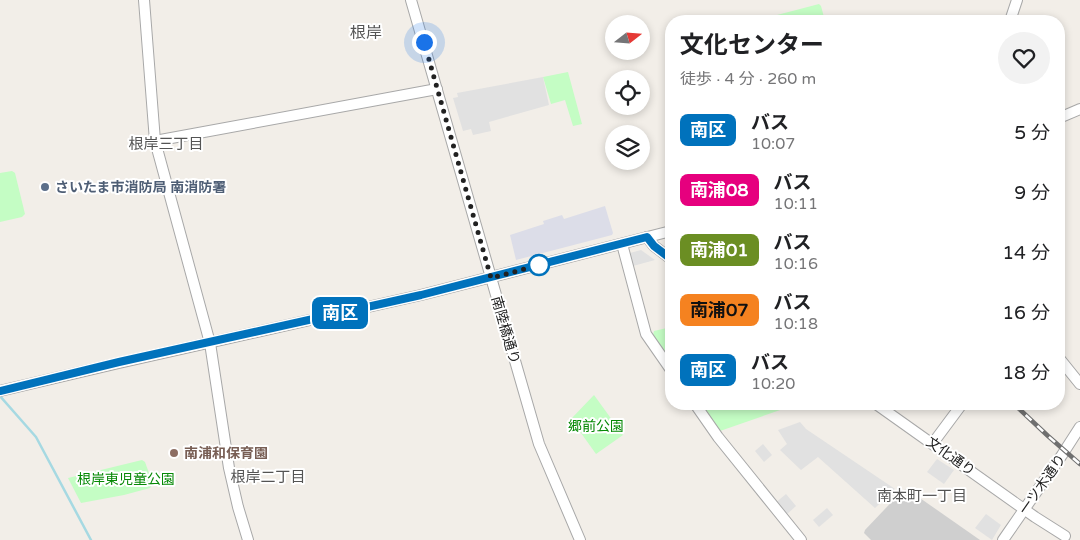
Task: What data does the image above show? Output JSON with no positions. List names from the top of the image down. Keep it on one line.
{"streets":{"street":["南陸橋通り","文化通り","一ツ木通り"]},"crossings":[["文化通り","一ツ木通り"]],"districts":["根岸","根岸三丁目","根岸二丁目","南本町一丁目"],"parks":["郷前公園","根岸東児童公園"],"places":["さいたま市消防局 南消防署","南浦和保育園"],"lines":["bus line 南区"],"north":"right","page":{"on_map":"南区","heading":["文化センター","徒歩 · 4 分 · 260 m"],"list":[{"mark":"南区","name":"バス","note":"10:07","value":"5 分"},{"mark":"南浦08","name":"バス","note":"10:11","value":"9 分"},{"mark":"南浦01","name":"バス","note":"10:16","value":"14 分"},{"mark":"南浦07","name":"バス","note":"10:18","value":"16 分"},{"mark":"南区","name":"バス","note":"10:20","value":"18 分"}]}}
